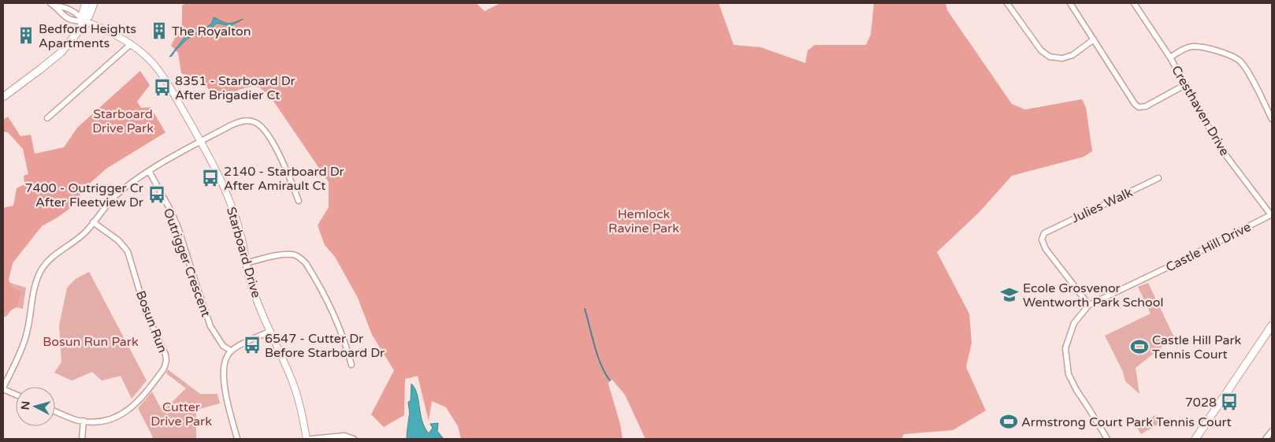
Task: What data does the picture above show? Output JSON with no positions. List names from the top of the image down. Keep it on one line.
{"streets":{"street":["Cresthaven Drive","Julies Walk","Castle Hill Drive","Starboard Drive","Outrigger Crescent","Bosun Run"]},"crossings":[["Cresthaven Drive","Castle Hill Drive"],["Julies Walk","Castle Hill Drive"]],"parks":["Starboard Drive Park","Hemlock Ravine Park","Bosun Run Park","Cutter Drive Park"],"places":{"building":["The Royalton","Bedford Heights Apartments"],"bus stop":["8351 - Starboard Dr After Brigadier Ct","2140 - Starboard Dr After Amirault Ct","7400 - Outrigger Cr After Fleetview Dr","6547 - Cutter Dr Before Starboard Dr","7028"],"school or university":["Ecole Grosvenor Wentworth Park School"],"sports":["Castle Hill Park Tennis Court","Armstrong Court Park Tennis Court"]},"north":"left"}
